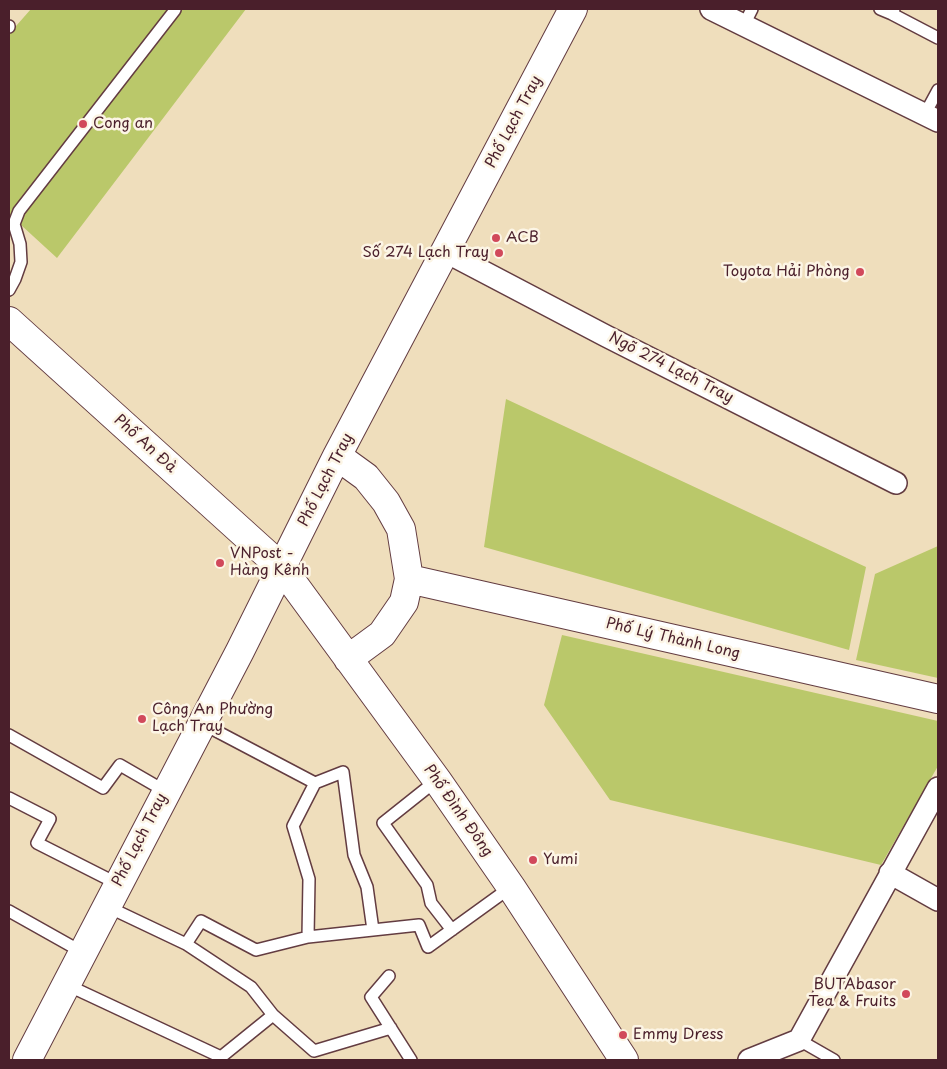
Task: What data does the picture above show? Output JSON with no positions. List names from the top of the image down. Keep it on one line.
{"streets":{"street":["Phố Lạch Tray","Ngõ 274 Lạch Tray","Phố An Đà","Phố Lý Thành Long","Phố Đình Đông"]},"crossings":[["Phố Lạch Tray","Ngõ 274 Lạch Tray"],["Phố Lạch Tray","Phố An Đà"],["Phố Lạch Tray","Phố Đình Đông"],["Phố An Đà","Phố Đình Đông"]],"places":["Cong an","ACB","Số 274 Lạch Tray","Toyota Hải Phòng","VNPost - Hàng Kênh","Công An Phường Lạch Tray","Yumi","BUTAbasor Tea & Fruits","Emmy Dress"]}
